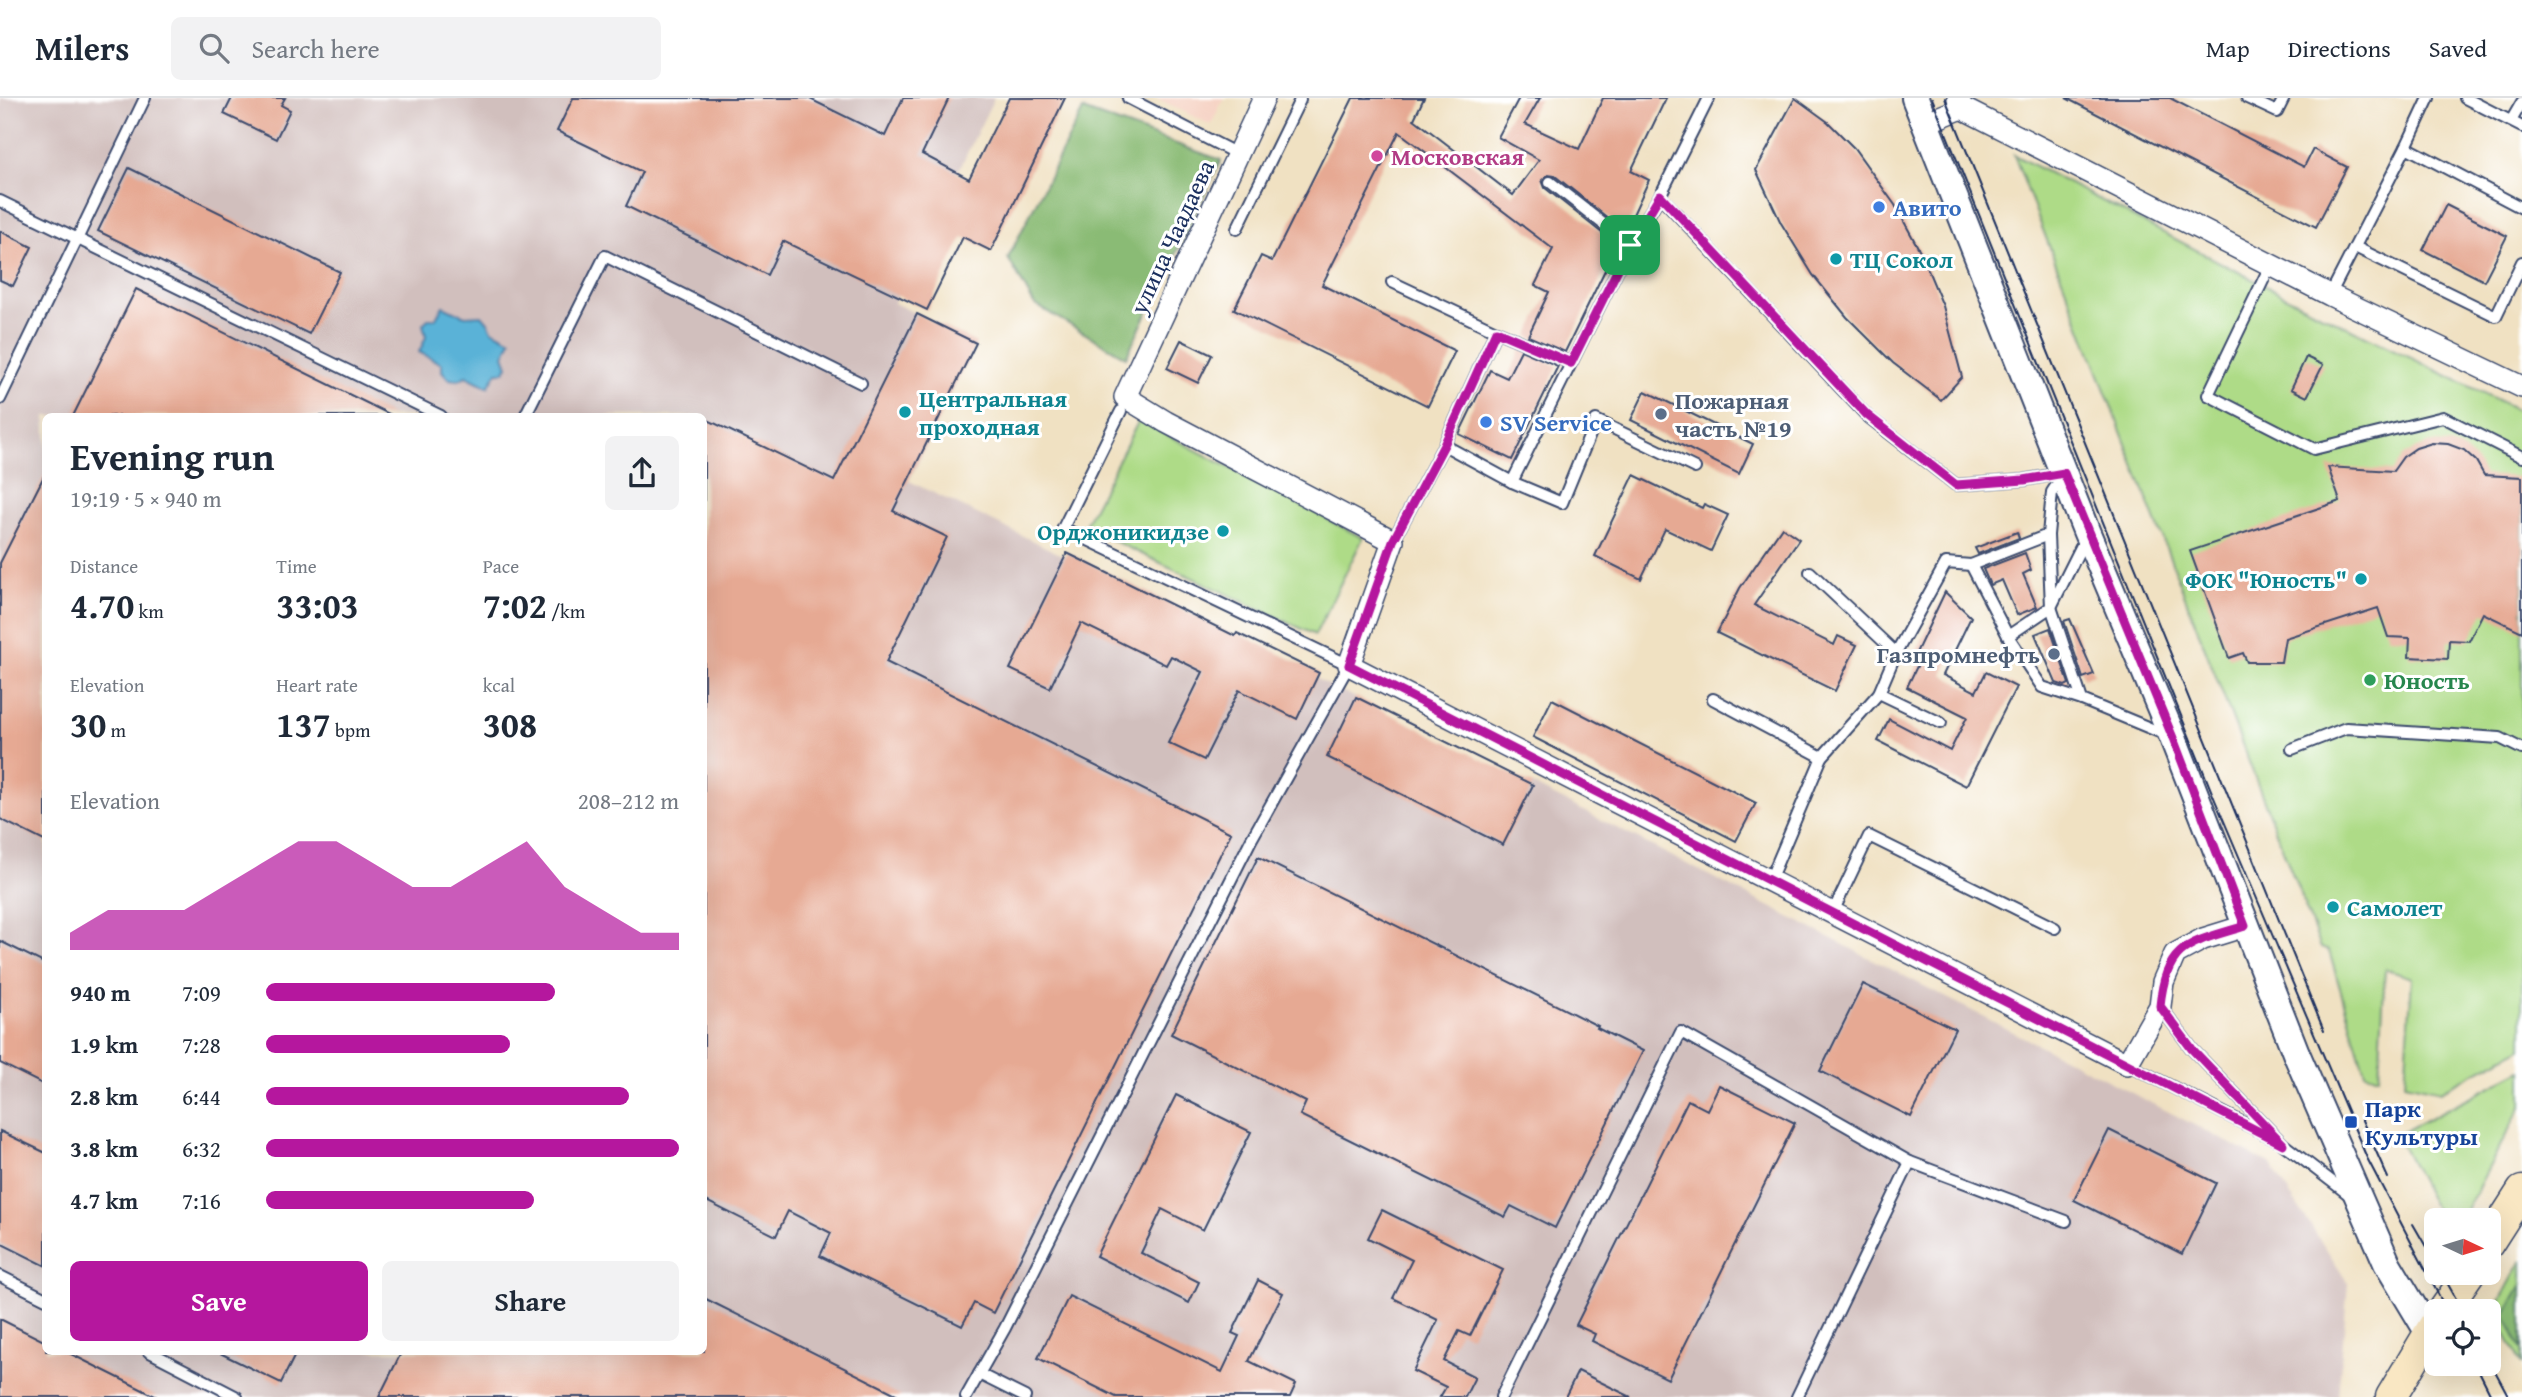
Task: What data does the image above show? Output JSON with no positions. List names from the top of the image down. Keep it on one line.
{"streets":{"street":["улица Чаадаева"]},"places":{"other":["Московская","Авито","ТЦ Сокол","Центральная проходная","Пожарная часть №19","SV Service","Орджоникидзе","ФОК \"Юность\"","Газпромнефть","Юность","Самолет"],"transit":["Парк Культуры"]},"north":"right","page":{"header":"Milers","search":"Search here","nav":["Map","Directions","Saved"],"heading":["Evening run","19:19 · 5 × 940 m"],"stats":[["Distance","4.70 km"],["Time","33:03"],["Pace","7:02 /km"],["Elevation","30 m"],["Heart rate","137 bpm"],["kcal","308"]],"chart":["Elevation","208–212 m"],"list":[{"name":"940 m","note":"7:09"},{"name":"1.9 km","note":"7:28"},{"name":"2.8 km","note":"6:44"},{"name":"3.8 km","note":"6:32"},{"name":"4.7 km","note":"7:16"}],"buttons":["Save","Share"]}}
